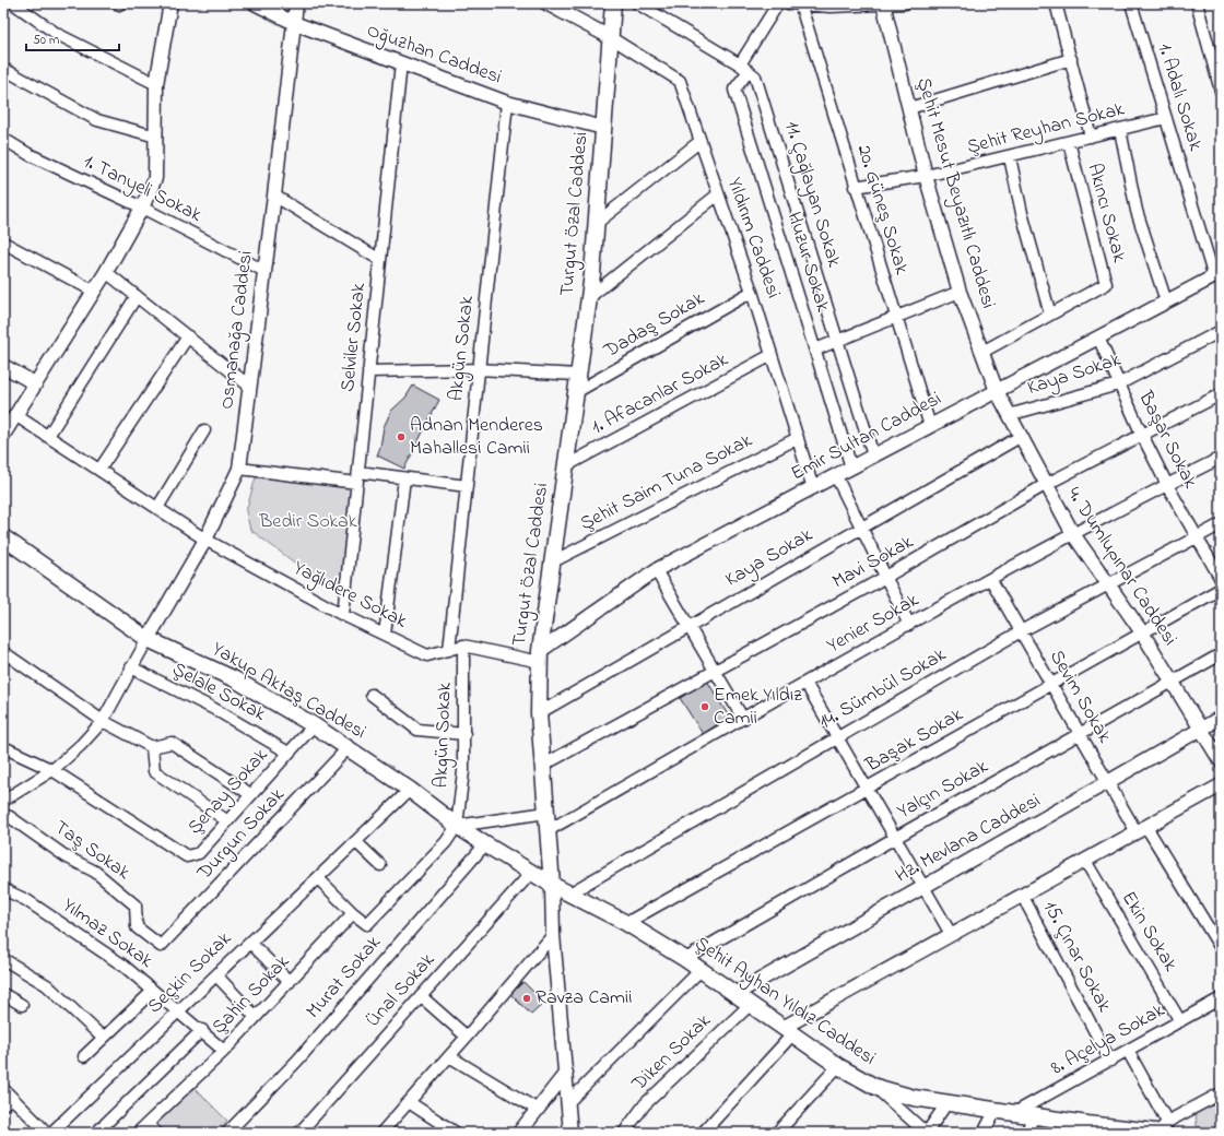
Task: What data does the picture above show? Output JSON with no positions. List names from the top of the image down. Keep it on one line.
{"streets":{"main road":["Turgut Özal Caddesi","Yakup Aktaş Caddesi","Şehit Ayhan Yıldız Caddesi"],"street":["Oğuzhan Caddesi","1. Adalı Sokak","Şehit Reyhan Sokak","1. Tanyeli Sokak","Şehit Mesut Beyazıtlı Caddesi","11. Çağlayan Sokak","20. Güneş Sokak","Akıncı Sokak","Yıldırım Caddesi","Huzur Sokak","Dadaş Sokak","Osmanağa Caddesi","Selviler Sokak","Akgün Sokak","Kaya Sokak","1. Afacanlar Sokak","Emir Sultan Caddesi","Başar Sokak","Şehit Saim Tuna Sokak","Mavi Sokak","4. Dumlupınar Caddesi","Yağlıdere Sokak","Yenier Sokak","14. Sümbül Sokak","Şelale Sokak","Sevim Sokak","Başak Sokak","Yalçın Sokak","Şenay Sokak","Durgun Sokak","Hz. Mevlana Caddesi","Taş Sokak","Ekin Sokak","Yılmaz Sokak","15. Çınar Sokak","Seçkin Sokak","Murat Sokak","Ünal Sokak","Şahin Sokak","8. Açelya Sokak","Diken Sokak"]},"crossings":[["Oğuzhan Caddesi","Turgut Özal Caddesi"],["Oğuzhan Caddesi","Osmanağa Caddesi"],["Oğuzhan Caddesi","Selviler Sokak"],["Oğuzhan Caddesi","Akgün Sokak"],["1. Adalı Sokak","Şehit Reyhan Sokak"],["1. Adalı Sokak","Emir Sultan Caddesi"],["Şehit Reyhan Sokak","Şehit Mesut Beyazıtlı Caddesi"],["Şehit Reyhan Sokak","20. Güneş Sokak"],["Şehit Reyhan Sokak","Akıncı Sokak"],["1. Tanyeli Sokak","Osmanağa Caddesi"],["Şehit Mesut Beyazıtlı Caddesi","Akıncı Sokak"],["Şehit Mesut Beyazıtlı Caddesi","Emir Sultan Caddesi"],["Şehit Mesut Beyazıtlı Caddesi","4. Dumlupınar Caddesi"],["11. Çağlayan Sokak","Huzur Sokak"],["11. Çağlayan Sokak","Emir Sultan Caddesi"],["20. Güneş Sokak","Emir Sultan Caddesi"],["Turgut Özal Caddesi","Yıldırım Caddesi"],["Turgut Özal Caddesi","Dadaş Sokak"],["Turgut Özal Caddesi","Kaya Sokak"],["Turgut Özal Caddesi","1. Afacanlar Sokak"],["Turgut Özal Caddesi","Emir Sultan Caddesi"],["Turgut Özal Caddesi","Şehit Saim Tuna Sokak"],["Turgut Özal Caddesi","Mavi Sokak"],["Turgut Özal Caddesi","Yağlıdere Sokak"],["Turgut Özal Caddesi","Yenier Sokak"],["Turgut Özal Caddesi","Yakup Aktaş Caddesi"],["Turgut Özal Caddesi","Şehit Ayhan Yıldız Caddesi"],["Yıldırım Caddesi","Dadaş Sokak"],["Yıldırım Caddesi","1. Afacanlar Sokak"],["Yıldırım Caddesi","Emir Sultan Caddesi"],["Yıldırım Caddesi","Şehit Saim Tuna Sokak"],["Huzur Sokak","Emir Sultan Caddesi"],["Osmanağa Caddesi","Yağlıdere Sokak"],["Osmanağa Caddesi","Yakup Aktaş Caddesi"],["Selviler Sokak","Yağlıdere Sokak"],["Akgün Sokak","Yağlıdere Sokak"],["Akgün Sokak","Yakup Aktaş Caddesi"],["Kaya Sokak","Başar Sokak"],["Kaya Sokak","4. Dumlupınar Caddesi"],["Emir Sultan Caddesi","Başar Sokak"],["Emir Sultan Caddesi","4. Dumlupınar Caddesi"],["Emir Sultan Caddesi","Yağlıdere Sokak"],["Başar Sokak","Mavi Sokak"],["Başar Sokak","Yenier Sokak"],["Başar Sokak","14. Sümbül Sokak"],["Mavi Sokak","4. Dumlupınar Caddesi"],["4. Dumlupınar Caddesi","Yenier Sokak"],["4. Dumlupınar Caddesi","14. Sümbül Sokak"],["4. Dumlupınar Caddesi","Başak Sokak"],["4. Dumlupınar Caddesi","Yalçın Sokak"],["4. Dumlupınar Caddesi","Hz. Mevlana Caddesi"],["Yenier Sokak","Sevim Sokak"],["14. Sümbül Sokak","Sevim Sokak"],["14. Sümbül Sokak","Şehit Ayhan Yıldız Caddesi"],["Yakup Aktaş Caddesi","Şenay Sokak"],["Yakup Aktaş Caddesi","Durgun Sokak"],["Yakup Aktaş Caddesi","Seçkin Sokak"],["Yakup Aktaş Caddesi","Murat Sokak"],["Yakup Aktaş Caddesi","Ünal Sokak"],["Yakup Aktaş Caddesi","Şehit Ayhan Yıldız Caddesi"],["Şelale Sokak","Şenay Sokak"],["Sevim Sokak","Başak Sokak"],["Sevim Sokak","Yalçın Sokak"],["Sevim Sokak","Hz. Mevlana Caddesi"],["Başak Sokak","Şehit Ayhan Yıldız Caddesi"],["Yalçın Sokak","Şehit Ayhan Yıldız Caddesi"],["Durgun Sokak","Taş Sokak"],["Hz. Mevlana Caddesi","Şehit Ayhan Yıldız Caddesi"],["Ekin Sokak","8. Açelya Sokak"],["Yılmaz Sokak","Seçkin Sokak"],["Yılmaz Sokak","Şahin Sokak"],["15. Çınar Sokak","8. Açelya Sokak"],["Şehit Ayhan Yıldız Caddesi","8. Açelya Sokak"],["Şehit Ayhan Yıldız Caddesi","Diken Sokak"]],"parks":["Bedir Sokak"],"places":["Adnan Menderes Mahallesi Camii","Emek Yıldız Camii","Ravza Camii"],"scale_bar":"50 m"}
